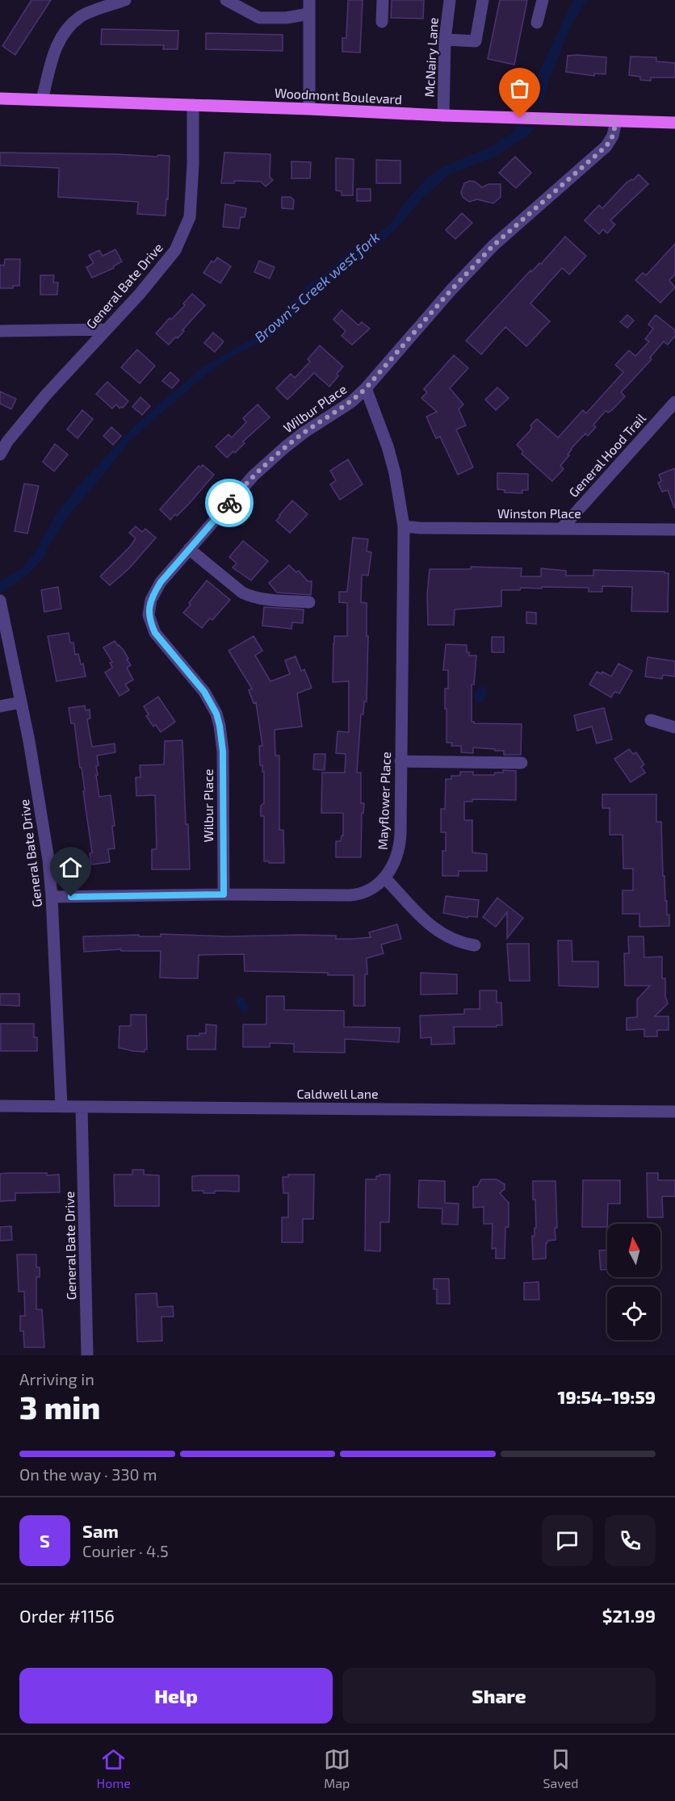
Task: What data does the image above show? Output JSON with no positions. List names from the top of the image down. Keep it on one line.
{"streets":{"main road":["Woodmont Boulevard"],"street":["McNairy Lane","General Bate Drive","Wilbur Place","General Hood Trail","Winston Place","Mayflower Place","Caldwell Lane"]},"crossings":[["McNairy Lane","Woodmont Boulevard"],["Woodmont Boulevard","General Bate Drive"],["Woodmont Boulevard","Wilbur Place"],["General Bate Drive","Mayflower Place"],["General Bate Drive","Caldwell Lane"],["Wilbur Place","Mayflower Place"],["General Hood Trail","Winston Place"],["Winston Place","Mayflower Place"]],"water":["Brown's Creek west fork"],"north":"top","page":{"heading":["3 min","Arriving in","19:54–19:59"],"panel":["Sam","Courier · 4.5","Order #1156","$21.99"],"bar":"On the way · 330 m","round":"S","buttons":["Help","Share"],"tabs":["Home","Map","Saved"]}}
